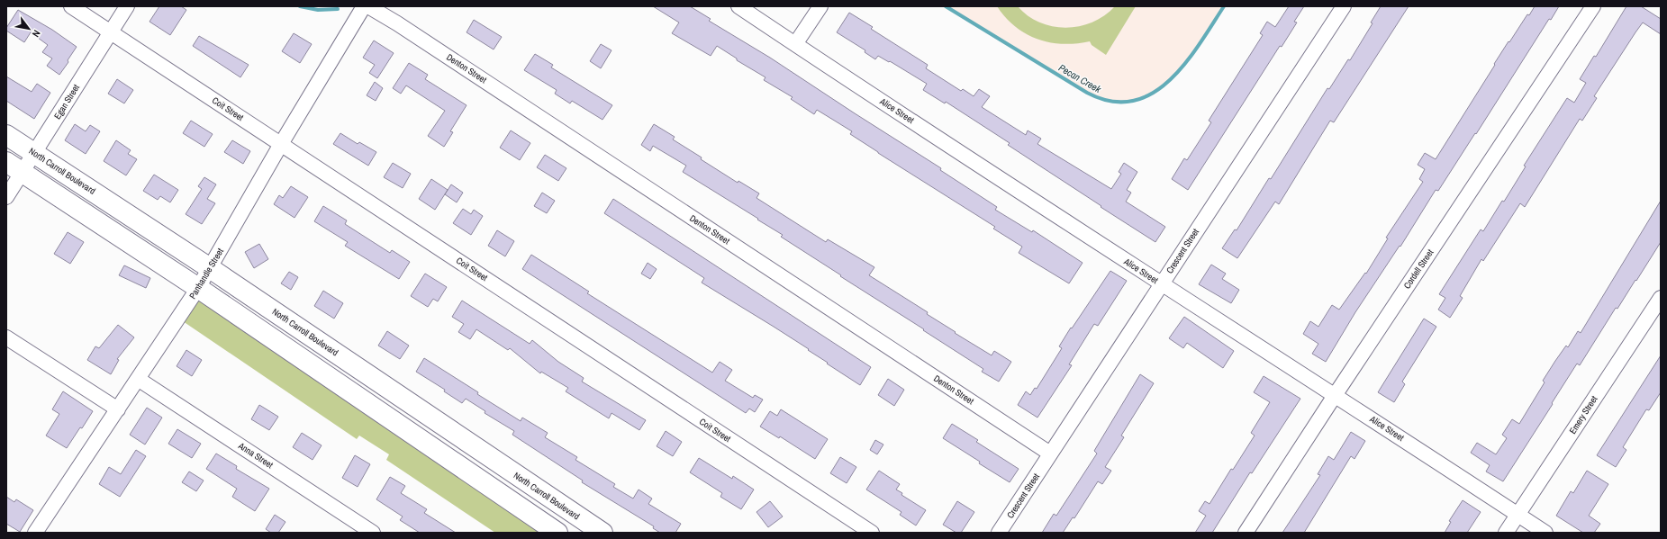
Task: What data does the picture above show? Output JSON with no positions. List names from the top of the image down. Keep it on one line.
{"streets":{"main road":["North Carroll Boulevard"],"street":["Denton Street","Egan Street","Coit Street","Alice Street","Crescent Street","Cordell Street","Panhandle Street","Emery Street","Anna Street"]},"crossings":[["Denton Street","Crescent Street"],["Egan Street","Coit Street"],["Egan Street","North Carroll Boulevard"],["Coit Street","Panhandle Street"],["Alice Street","Crescent Street"],["Alice Street","Cordell Street"],["Alice Street","Emery Street"],["North Carroll Boulevard","Panhandle Street"],["Panhandle Street","Anna Street"]],"water":["Pecan Creek"],"north":"bottom right"}
